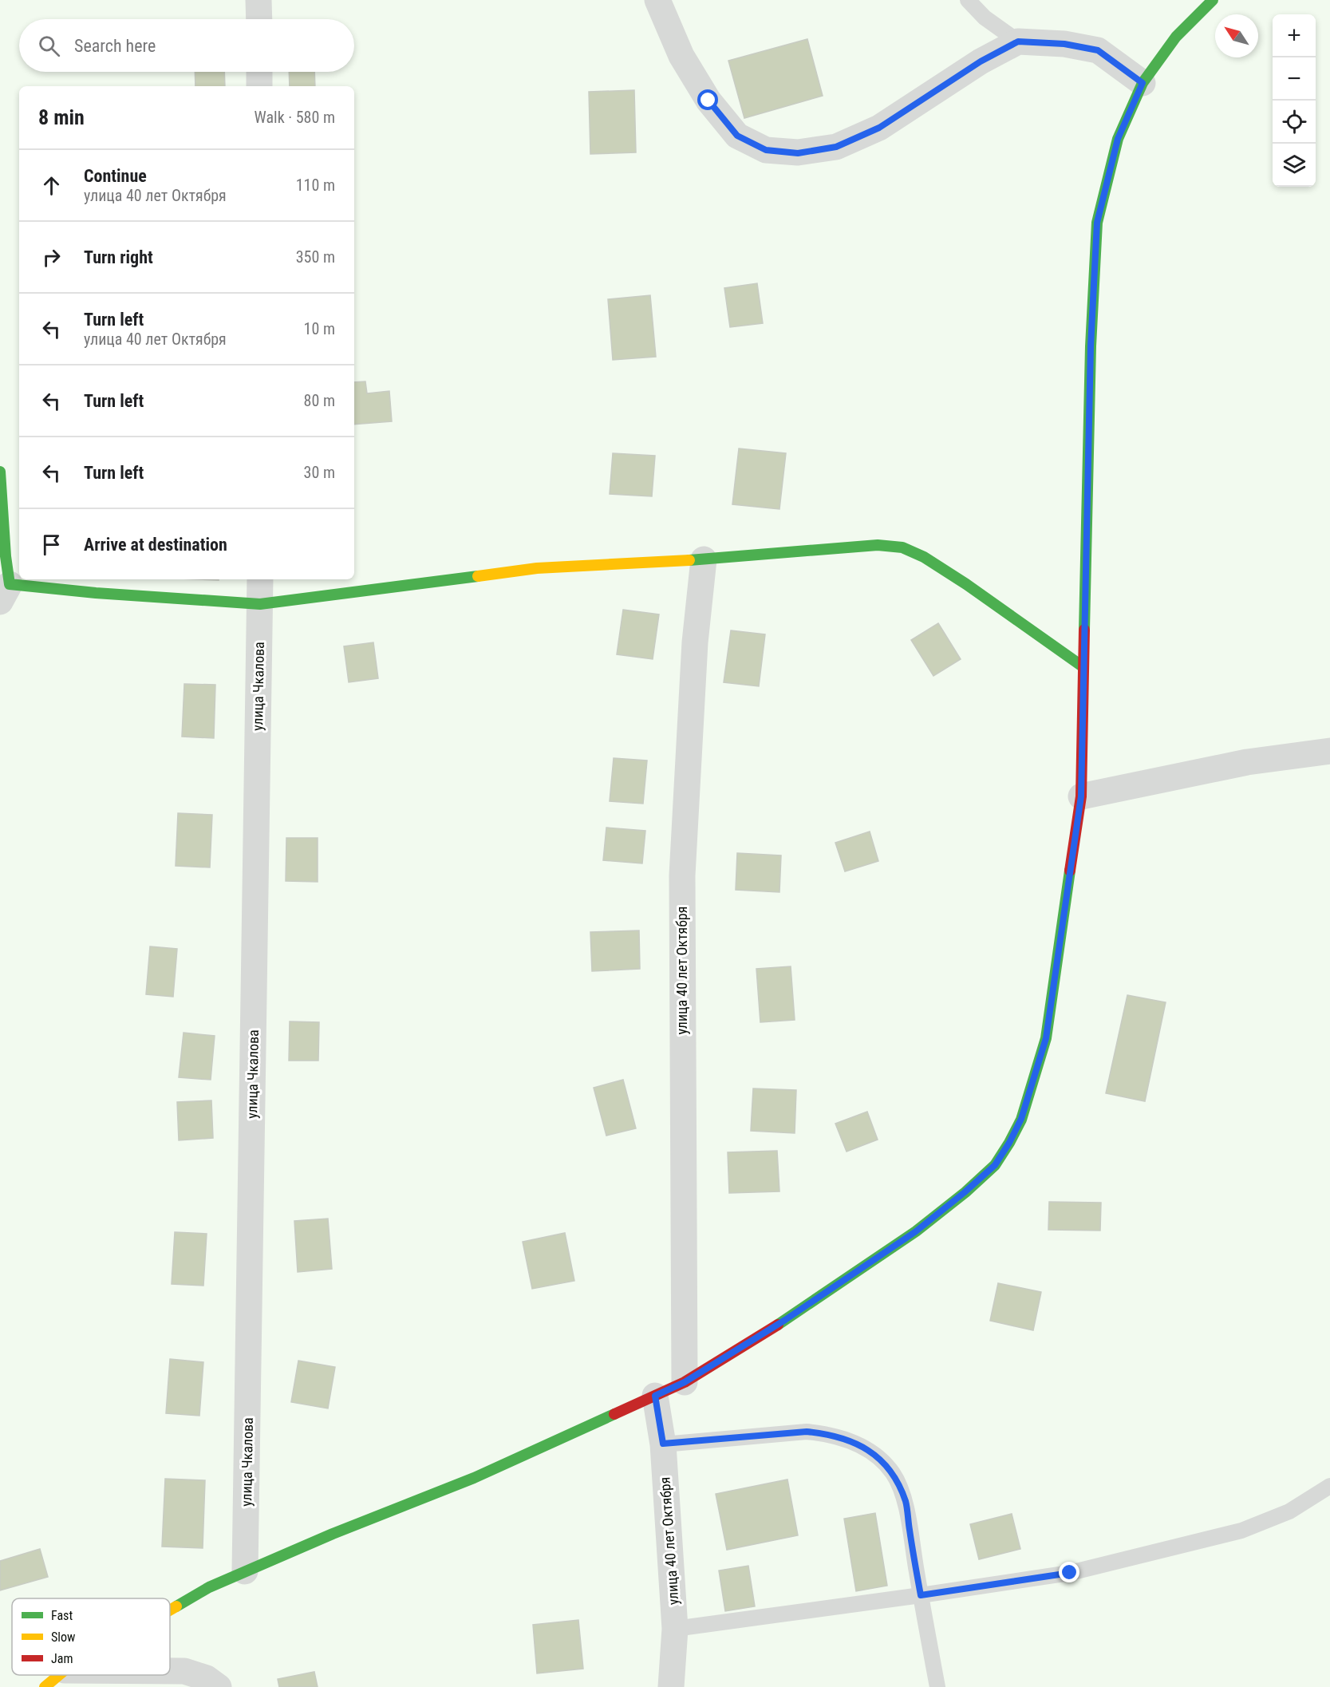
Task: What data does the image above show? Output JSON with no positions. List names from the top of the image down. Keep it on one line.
{"streets":{"street":["улица Чкалова","улица 40 лет Октября"]},"legend":["Fast","Slow","Jam"],"north":"top left","page":{"map_buttons":["+","−"],"search":"Search here","heading":["8 min","Walk · 580 m"],"list":[["Continue","улица 40 лет Октября","110 m"],["Turn right","350 m"],["Turn left","улица 40 лет Октября","10 m"],["Turn left","80 m"],["Turn left","30 m"],"Arrive at destination"]}}
